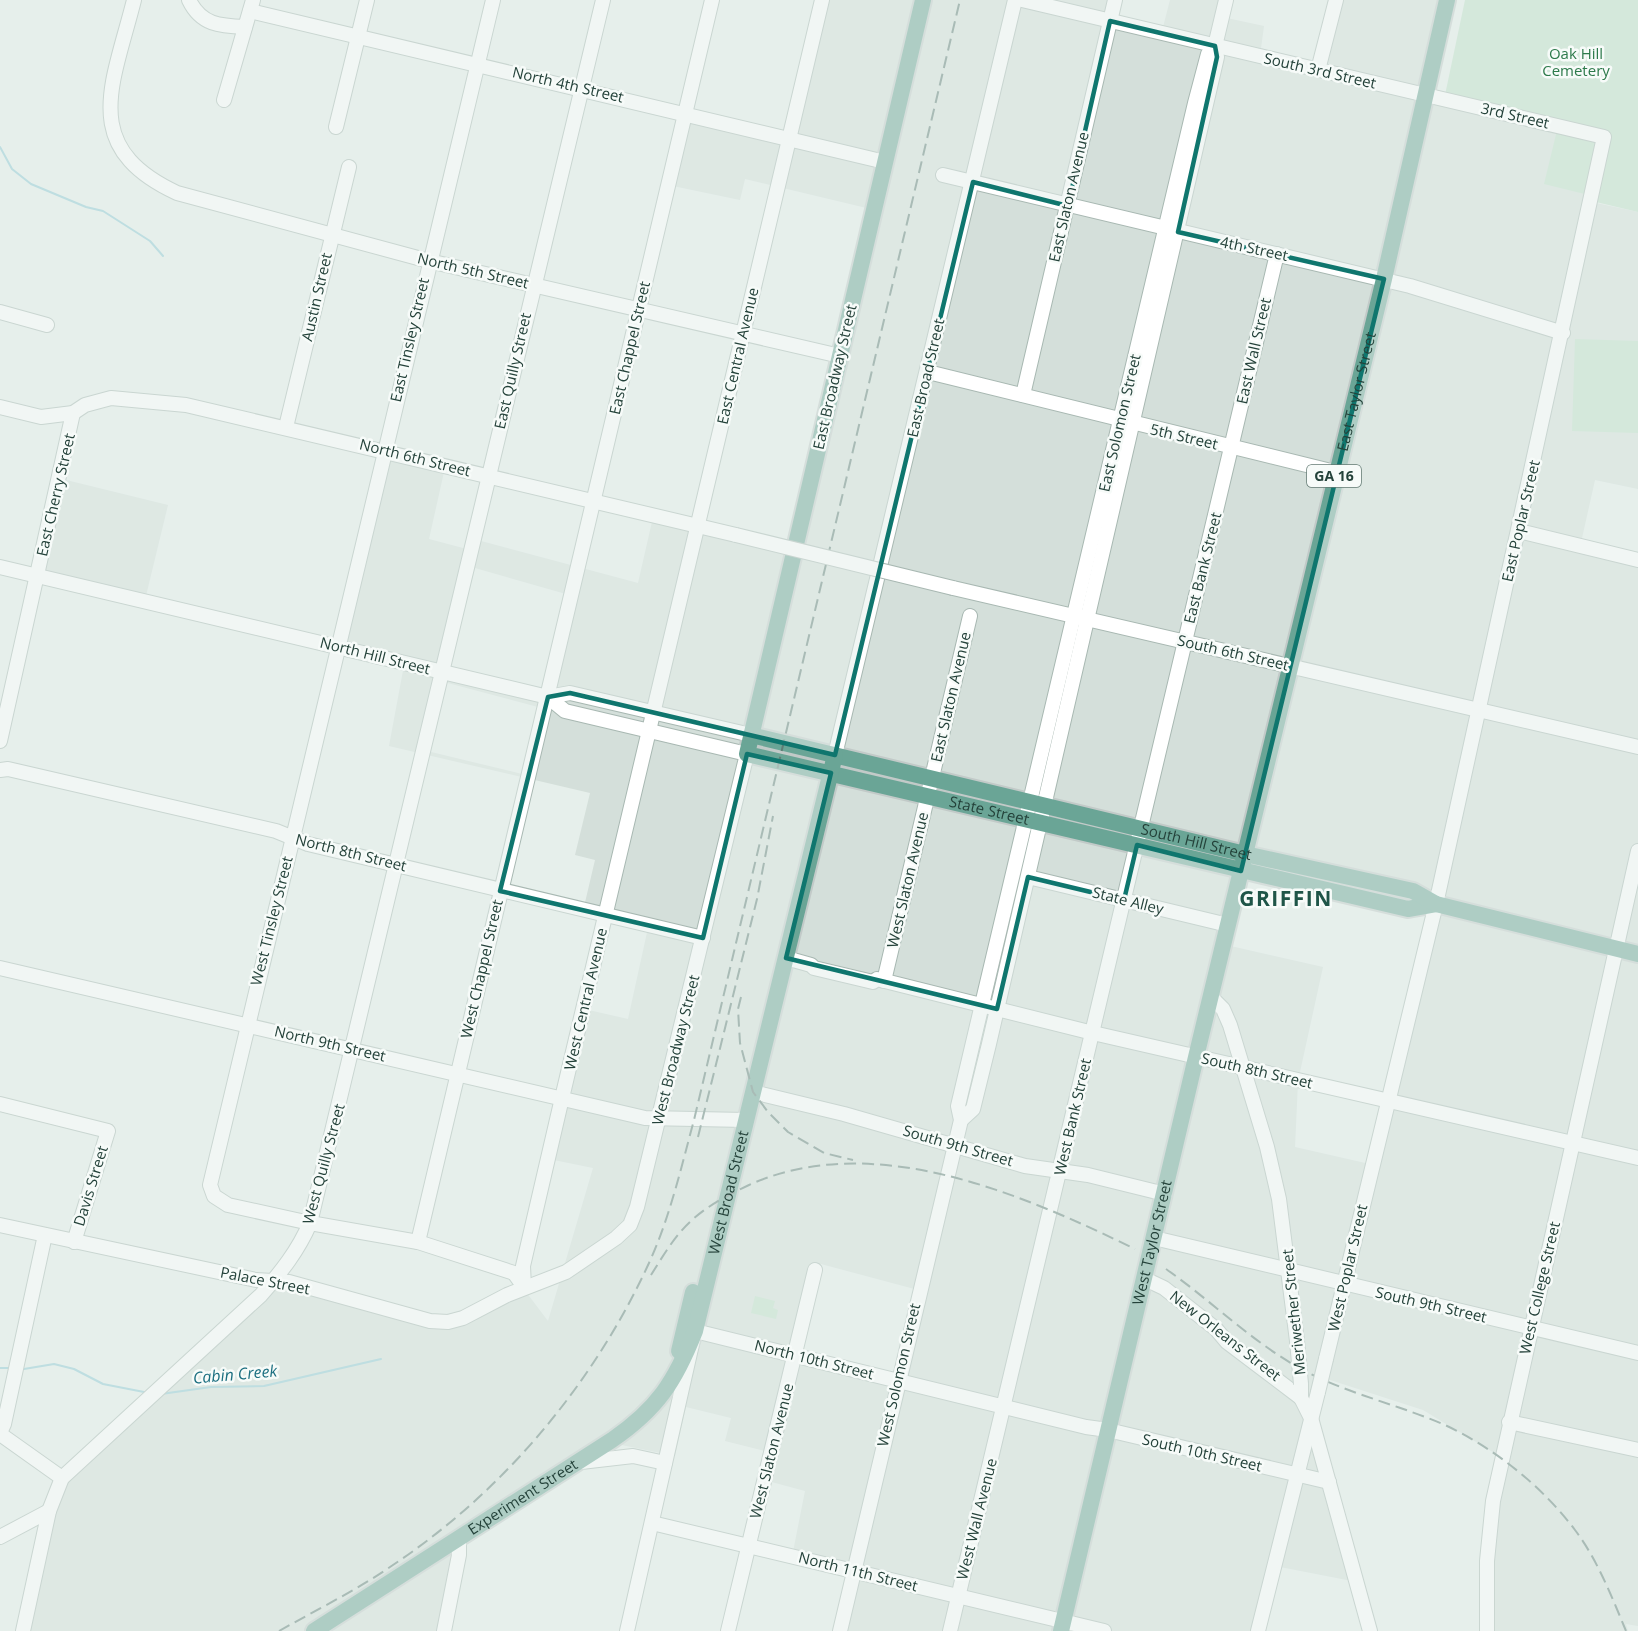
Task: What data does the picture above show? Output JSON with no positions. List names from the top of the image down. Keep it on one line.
{"streets":{"main road":["East Broadway Street","East Taylor Street","GA 16","State Street","South Hill Street","West Broad Street","West Taylor Street","Experiment Street"],"street":["South 3rd Street","North 4th Street","3rd Street","East Slaton Avenue","4th Street","North 5th Street","Austin Street","East Tinsley Street","East Chappel Street","East Wall Street","East Central Avenue","East Quilly Street","East Broad Street","East Solomon Street","5th Street","North 6th Street","East Cherry Street","East Poplar Street","East Bank Street","South 6th Street","North Hill Street","North 8th Street","West Slaton Avenue","State Alley","West Tinsley Street","West Chappel Street","West Central Avenue","North 9th Street","West Broadway Street","South 8th Street","West Bank Street","South 9th Street","West Quilly Street","Davis Street","West Poplar Street","Palace Street","West College Street","Meriwether Street","New Orleans Street","North 10th Street","West Solomon Street","South 10th Street","West Wall Avenue","North 11th Street"]},"crossings":[["South 3rd Street","3rd Street"],["South 3rd Street","East Slaton Avenue"],["South 3rd Street","East Taylor Street"],["South 3rd Street","East Solomon Street"],["North 4th Street","East Tinsley Street"],["North 4th Street","East Chappel Street"],["North 4th Street","East Central Avenue"],["North 4th Street","East Quilly Street"],["North 4th Street","East Broadway Street"],["3rd Street","East Taylor Street"],["3rd Street","East Poplar Street"],["East Slaton Avenue","4th Street"],["East Slaton Avenue","5th Street"],["East Slaton Avenue","South Hill Street"],["East Slaton Avenue","West Slaton Avenue"],["4th Street","East Wall Street"],["4th Street","East Broad Street"],["4th Street","East Taylor Street"],["4th Street","East Solomon Street"],["4th Street","East Poplar Street"],["North 5th Street","Austin Street"],["North 5th Street","East Tinsley Street"],["North 5th Street","East Chappel Street"],["North 5th Street","East Central Avenue"],["North 5th Street","East Quilly Street"],["North 5th Street","East Broadway Street"],["Austin Street","North 6th Street"],["East Tinsley Street","North 6th Street"],["East Tinsley Street","North Hill Street"],["East Tinsley Street","West Tinsley Street"],["East Chappel Street","North 6th Street"],["East Chappel Street","North Hill Street"],["East Chappel Street","State Street"],["East Chappel Street","West Chappel Street"],["East Wall Street","5th Street"],["East Wall Street","East Bank Street"],["East Central Avenue","North 6th Street"],["East Central Avenue","North Hill Street"],["East Central Avenue","West Central Avenue"],["East Quilly Street","North 6th Street"],["East Quilly Street","North Hill Street"],["East Quilly Street","West Quilly Street"],["East Broadway Street","North Hill Street"],["East Broadway Street","State Street"],["East Broadway Street","South Hill Street"],["East Broadway Street","West Broadway Street"],["East Broad Street","5th Street"],["East Broad Street","South Hill Street"],["East Broad Street","West Broad Street"],["East Taylor Street","5th Street"],["East Taylor Street","South 6th Street"],["East Taylor Street","South Hill Street"],["East Taylor Street","West Taylor Street"],["East Solomon Street","5th Street"],["East Solomon Street","South 6th Street"],["East Solomon Street","South Hill Street"],["East Solomon Street","West Solomon Street"],["5th Street","East Bank Street"],["North 6th Street","East Cherry Street"],["North 6th Street","South 6th Street"],["East Cherry Street","North Hill Street"],["East Poplar Street","South 6th Street"],["East Poplar Street","State Street"],["East Poplar Street","South Hill Street"],["East Poplar Street","West Poplar Street"],["East Bank Street","South 6th Street"],["East Bank Street","South Hill Street"],["East Bank Street","West Bank Street"],["North Hill Street","State Street"],["North Hill Street","South Hill Street"],["North Hill Street","West Tinsley Street"],["North Hill Street","West Chappel Street"],["North Hill Street","West Central Avenue"],["North Hill Street","West Quilly Street"],["State Street","South Hill Street"],["State Street","West Slaton Avenue"],["State Street","West Chappel Street"],["State Street","West Central Avenue"],["State Street","West Broadway Street"],["State Street","West Bank Street"],["State Street","West Broad Street"],["State Street","West Taylor Street"],["State Street","West Poplar Street"],["State Street","West Solomon Street"],["South Hill Street","West Slaton Avenue"],["South Hill Street","West Bank Street"],["South Hill Street","West Broad Street"],["South Hill Street","West Taylor Street"],["South Hill Street","West Poplar Street"],["South Hill Street","West College Street"],["South Hill Street","West Solomon Street"],["North 8th Street","West Tinsley Street"],["North 8th Street","West Chappel Street"],["North 8th Street","West Central Avenue"],["North 8th Street","West Broadway Street"],["North 8th Street","West Quilly Street"],["West Slaton Avenue","South 8th Street"],["West Slaton Avenue","North 10th Street"],["West Slaton Avenue","North 11th Street"],["State Alley","West Bank Street"],["State Alley","West Taylor Street"],["State Alley","West Solomon Street"],["West Tinsley Street","North 9th Street"],["West Tinsley Street","West Quilly Street"],["West Chappel Street","North 9th Street"],["West Central Avenue","North 9th Street"],["West Central Avenue","West Broadway Street"],["West Central Avenue","Palace Street"],["North 9th Street","West Broadway Street"],["North 9th Street","West Quilly Street"],["West Broadway Street","Palace Street"],["South 8th Street","West Bank Street"],["South 8th Street","West Broad Street"],["South 8th Street","West Taylor Street"],["South 8th Street","West Poplar Street"],["South 8th Street","West College Street"],["South 8th Street","Meriwether Street"],["South 8th Street","West Solomon Street"],["West Bank Street","South 9th Street"],["West Bank Street","North 10th Street"],["West Bank Street","West Wall Avenue"],["South 9th Street","West Broad Street"],["South 9th Street","West Taylor Street"],["South 9th Street","West Poplar Street"],["South 9th Street","West College Street"],["South 9th Street","Meriwether Street"],["South 9th Street","West Solomon Street"],["West Quilly Street","Palace Street"],["Davis Street","Palace Street"],["West Broad Street","North 10th Street"],["West Broad Street","Experiment Street"],["West Broad Street","North 11th Street"],["West Taylor Street","Meriwether Street"],["West Taylor Street","New Orleans Street"],["West Taylor Street","North 10th Street"],["West Taylor Street","South 10th Street"],["West Taylor Street","North 11th Street"],["West Poplar Street","Meriwether Street"],["West Poplar Street","South 10th Street"],["Meriwether Street","New Orleans Street"],["North 10th Street","West Solomon Street"],["North 10th Street","South 10th Street"],["North 10th Street","Experiment Street"],["North 10th Street","West Wall Avenue"],["West Solomon Street","North 11th Street"],["West Wall Avenue","North 11th Street"]],"districts":["GRIFFIN"],"water":["Cabin Creek"],"parks":["Oak Hill Cemetery"]}
